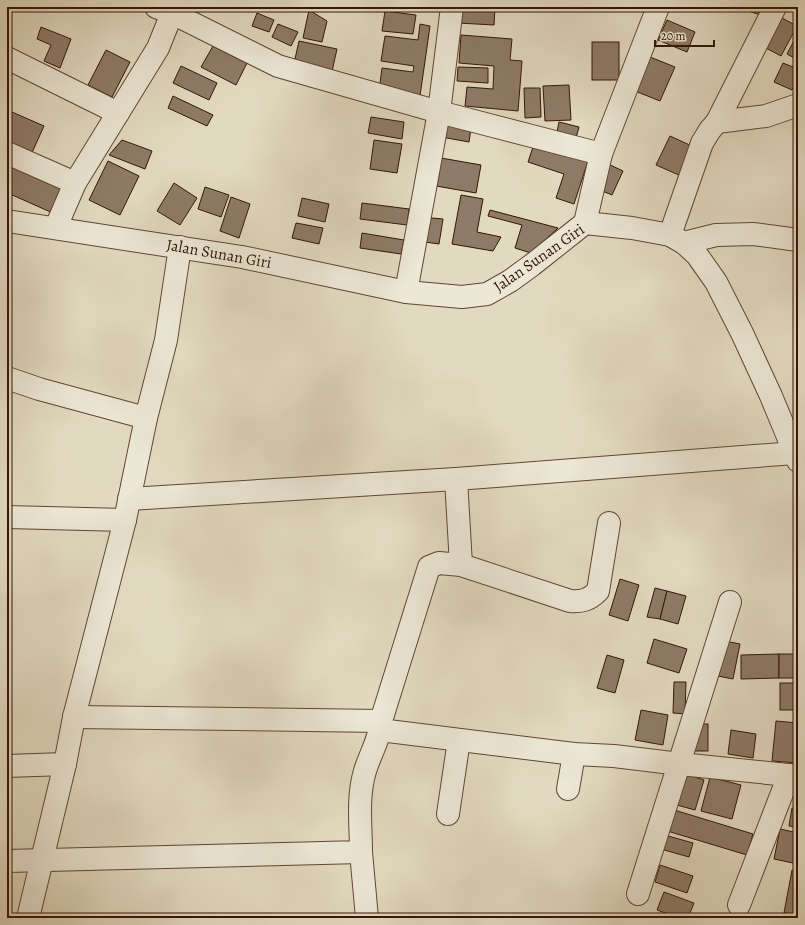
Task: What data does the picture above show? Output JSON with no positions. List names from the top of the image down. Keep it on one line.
{"streets":{"street":["Jalan Sunan Giri"]},"scale_bar":"20 m"}
